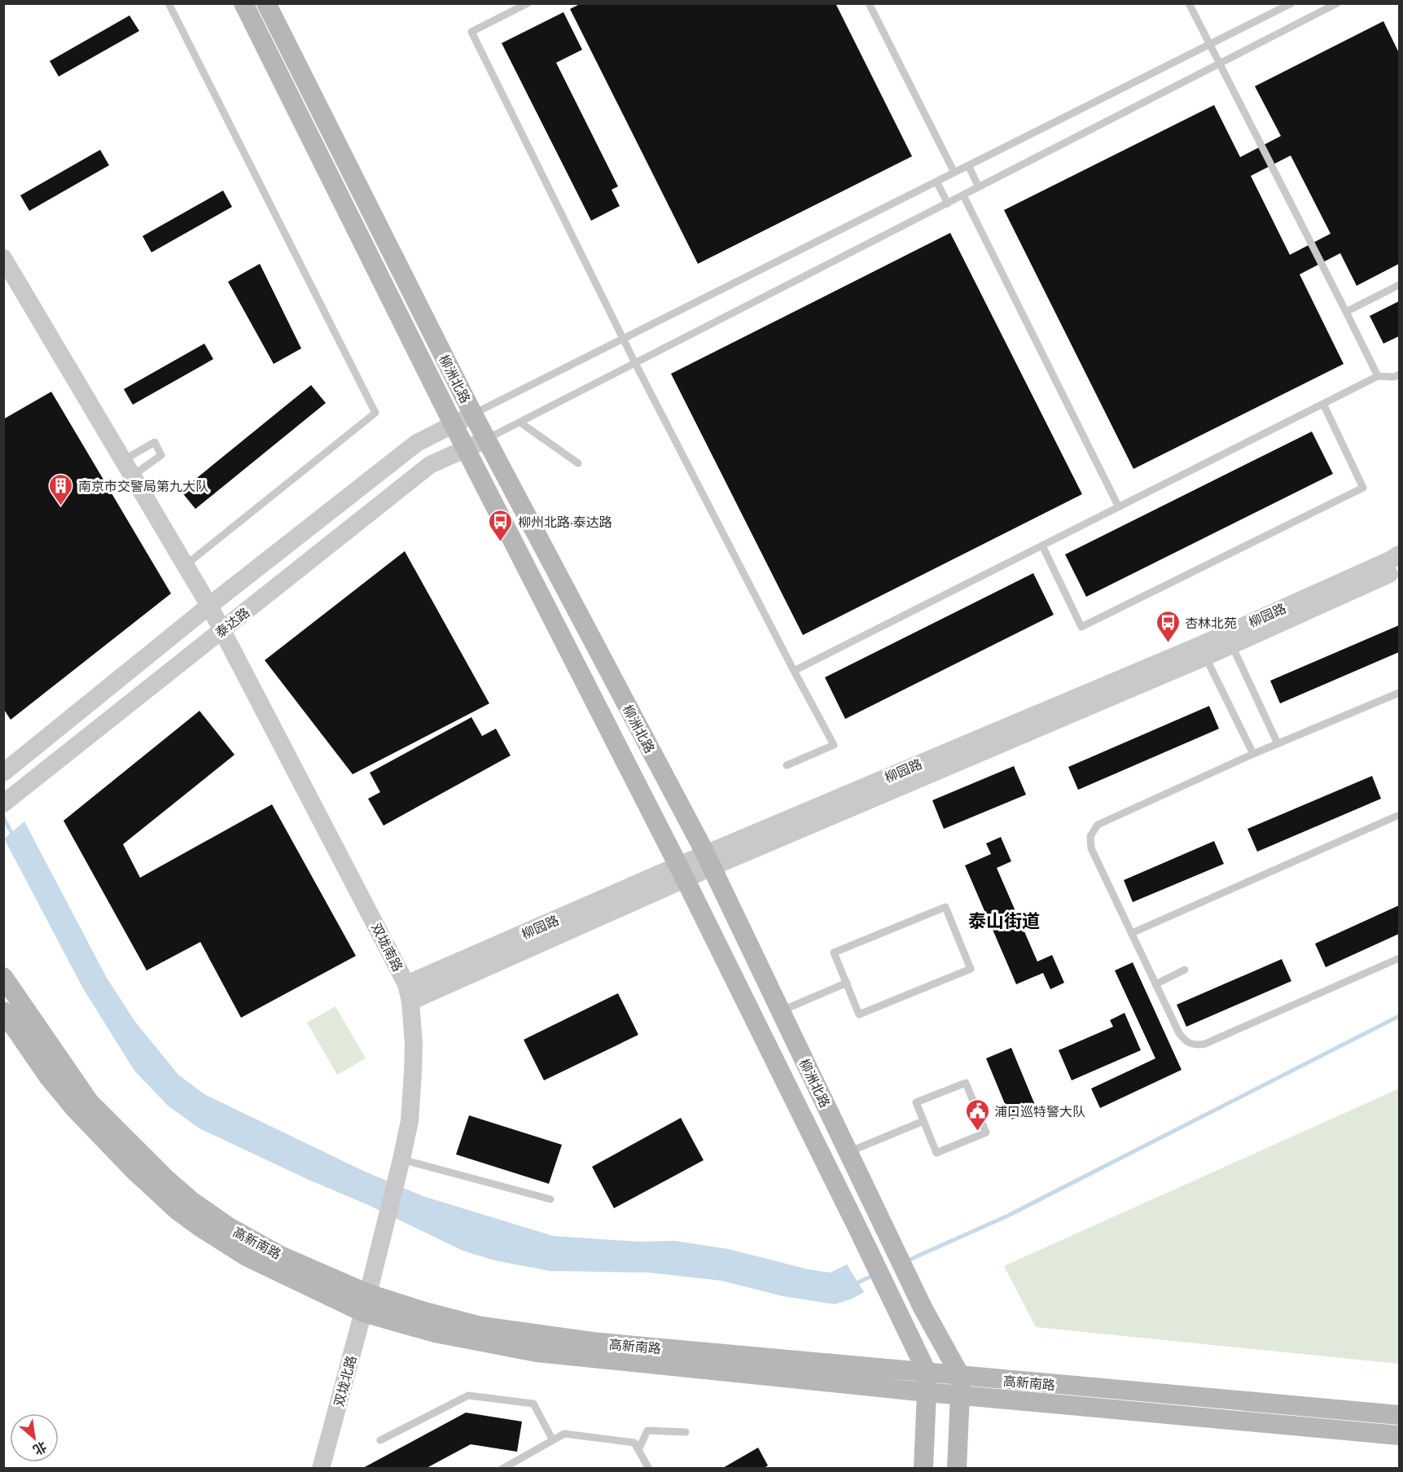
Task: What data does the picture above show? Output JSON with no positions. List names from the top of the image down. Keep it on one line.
{"streets":{"main road":["柳洲北路","高新南路"],"street":["柳园路","泰达路","双垅南路","双垅北路"]},"crossings":[["柳洲北路","柳园路"],["柳洲北路","泰达路"],["柳洲北路","高新南路"],["柳园路","双垅南路"],["泰达路","双垅南路"],["双垅南路","高新南路"],["双垅南路","双垅北路"],["高新南路","双垅北路"]],"districts":["泰山街道"],"places":{"building":["南京市交警局第九大队"],"bus stop":["柳州北路·泰达路","杏林北苑"],"public building":["浦口巡特警大队"]},"north":"bottom right"}
